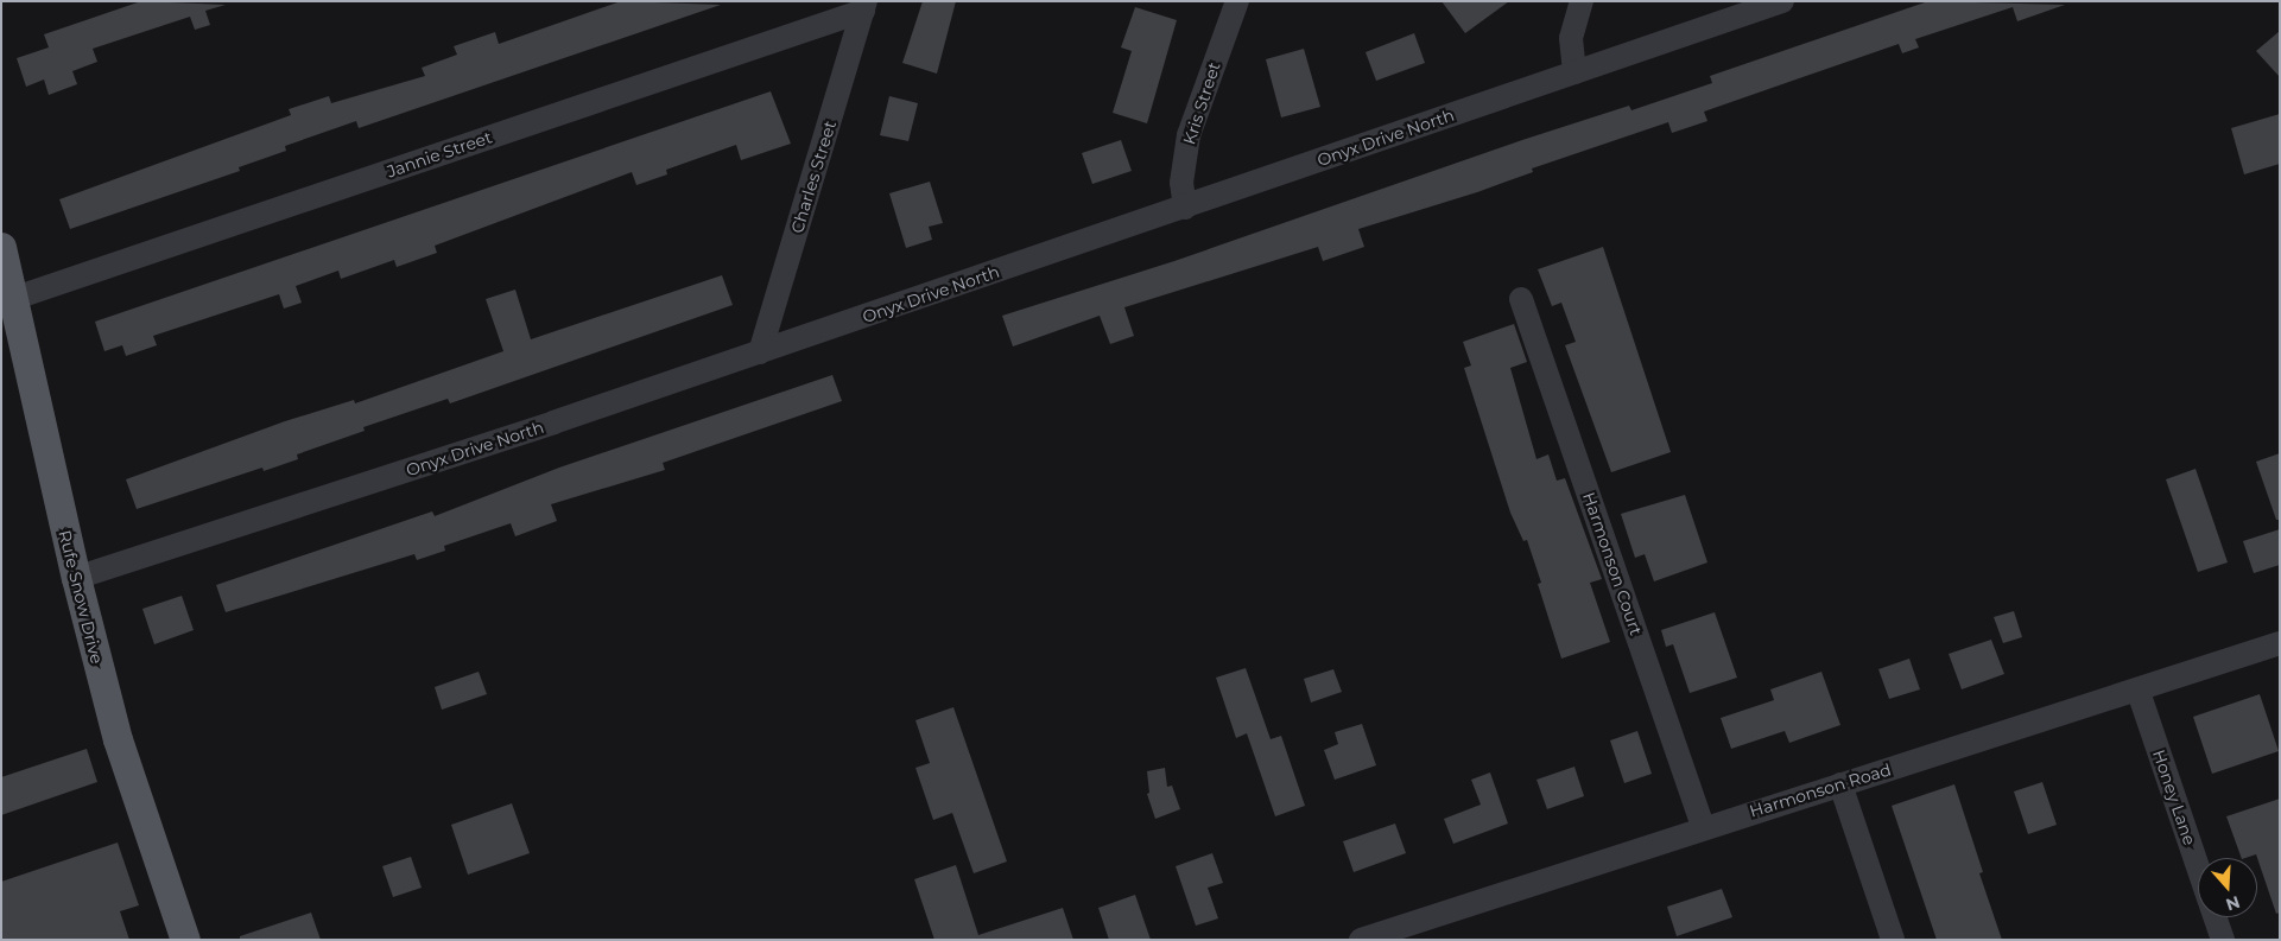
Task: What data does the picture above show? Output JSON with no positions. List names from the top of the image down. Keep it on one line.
{"streets":{"main road":["Rufe Snow Drive"],"street":["Kris Street","Onyx Drive North","Jannie Street","Charles Street","Harmonson Court","Harmonson Road","Honey Lane"]},"crossings":[["Kris Street","Onyx Drive North"],["Onyx Drive North","Charles Street"],["Onyx Drive North","Rufe Snow Drive"],["Jannie Street","Charles Street"],["Jannie Street","Rufe Snow Drive"],["Harmonson Court","Harmonson Road"],["Harmonson Road","Honey Lane"]],"north":"bottom"}
